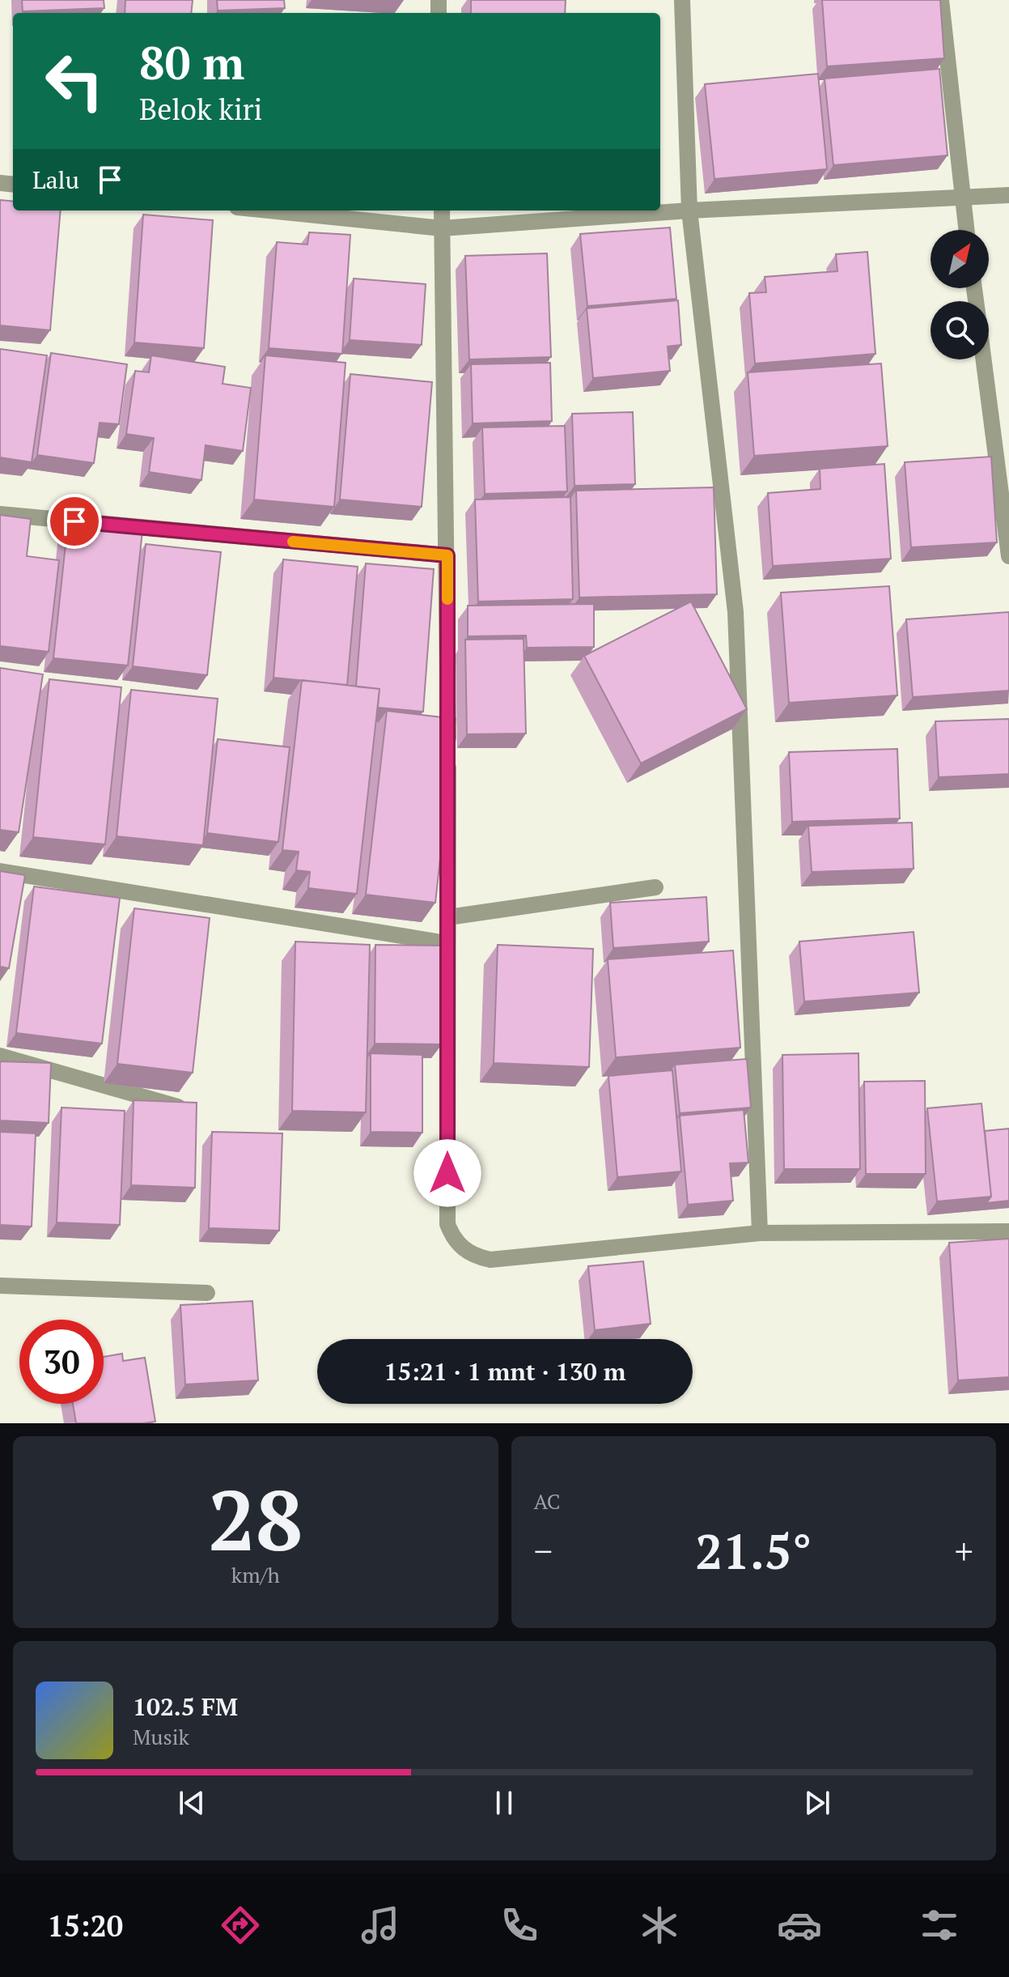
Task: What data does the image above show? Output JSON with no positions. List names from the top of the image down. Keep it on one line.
{"north":"top right","page":{"turn":["80 m","Belok kiri"],"then":"Lalu","limit":"30","trip":"15:21 · 1 mnt · 130 m","tile":[["28","km/h"],"AC"],"heat":["−","21.5°","+"],"song":["102.5 FM","Musik"],"tabs":"15:20"}}
